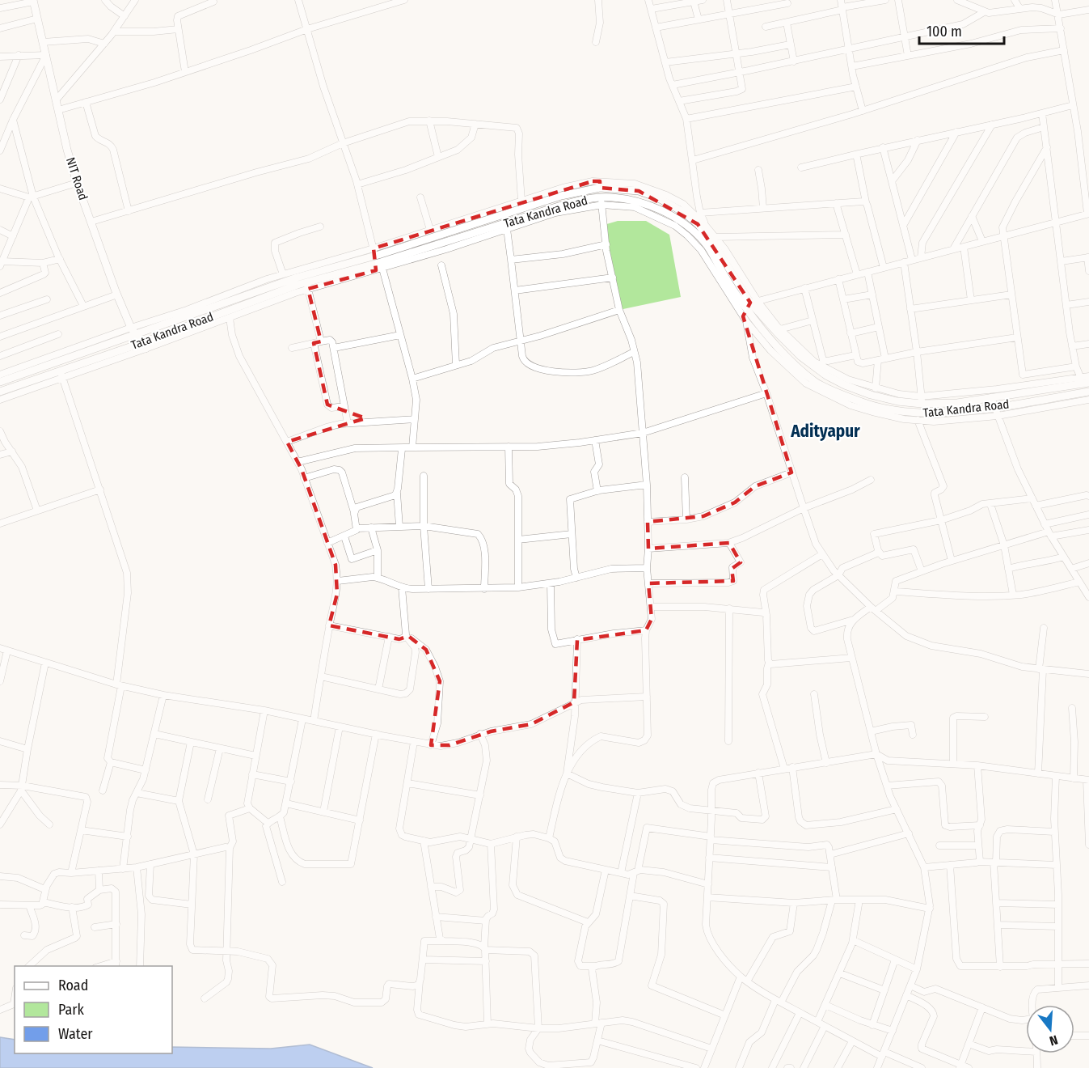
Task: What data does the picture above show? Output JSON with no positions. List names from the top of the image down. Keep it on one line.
{"streets":{"main road":["NIT Road","Tata Kandra Road"]},"crossings":[["NIT Road","Tata Kandra Road"]],"districts":["Adityapur"],"legend":["Road","Park","Water"],"scale_bar":"100 m","north":"bottom"}
